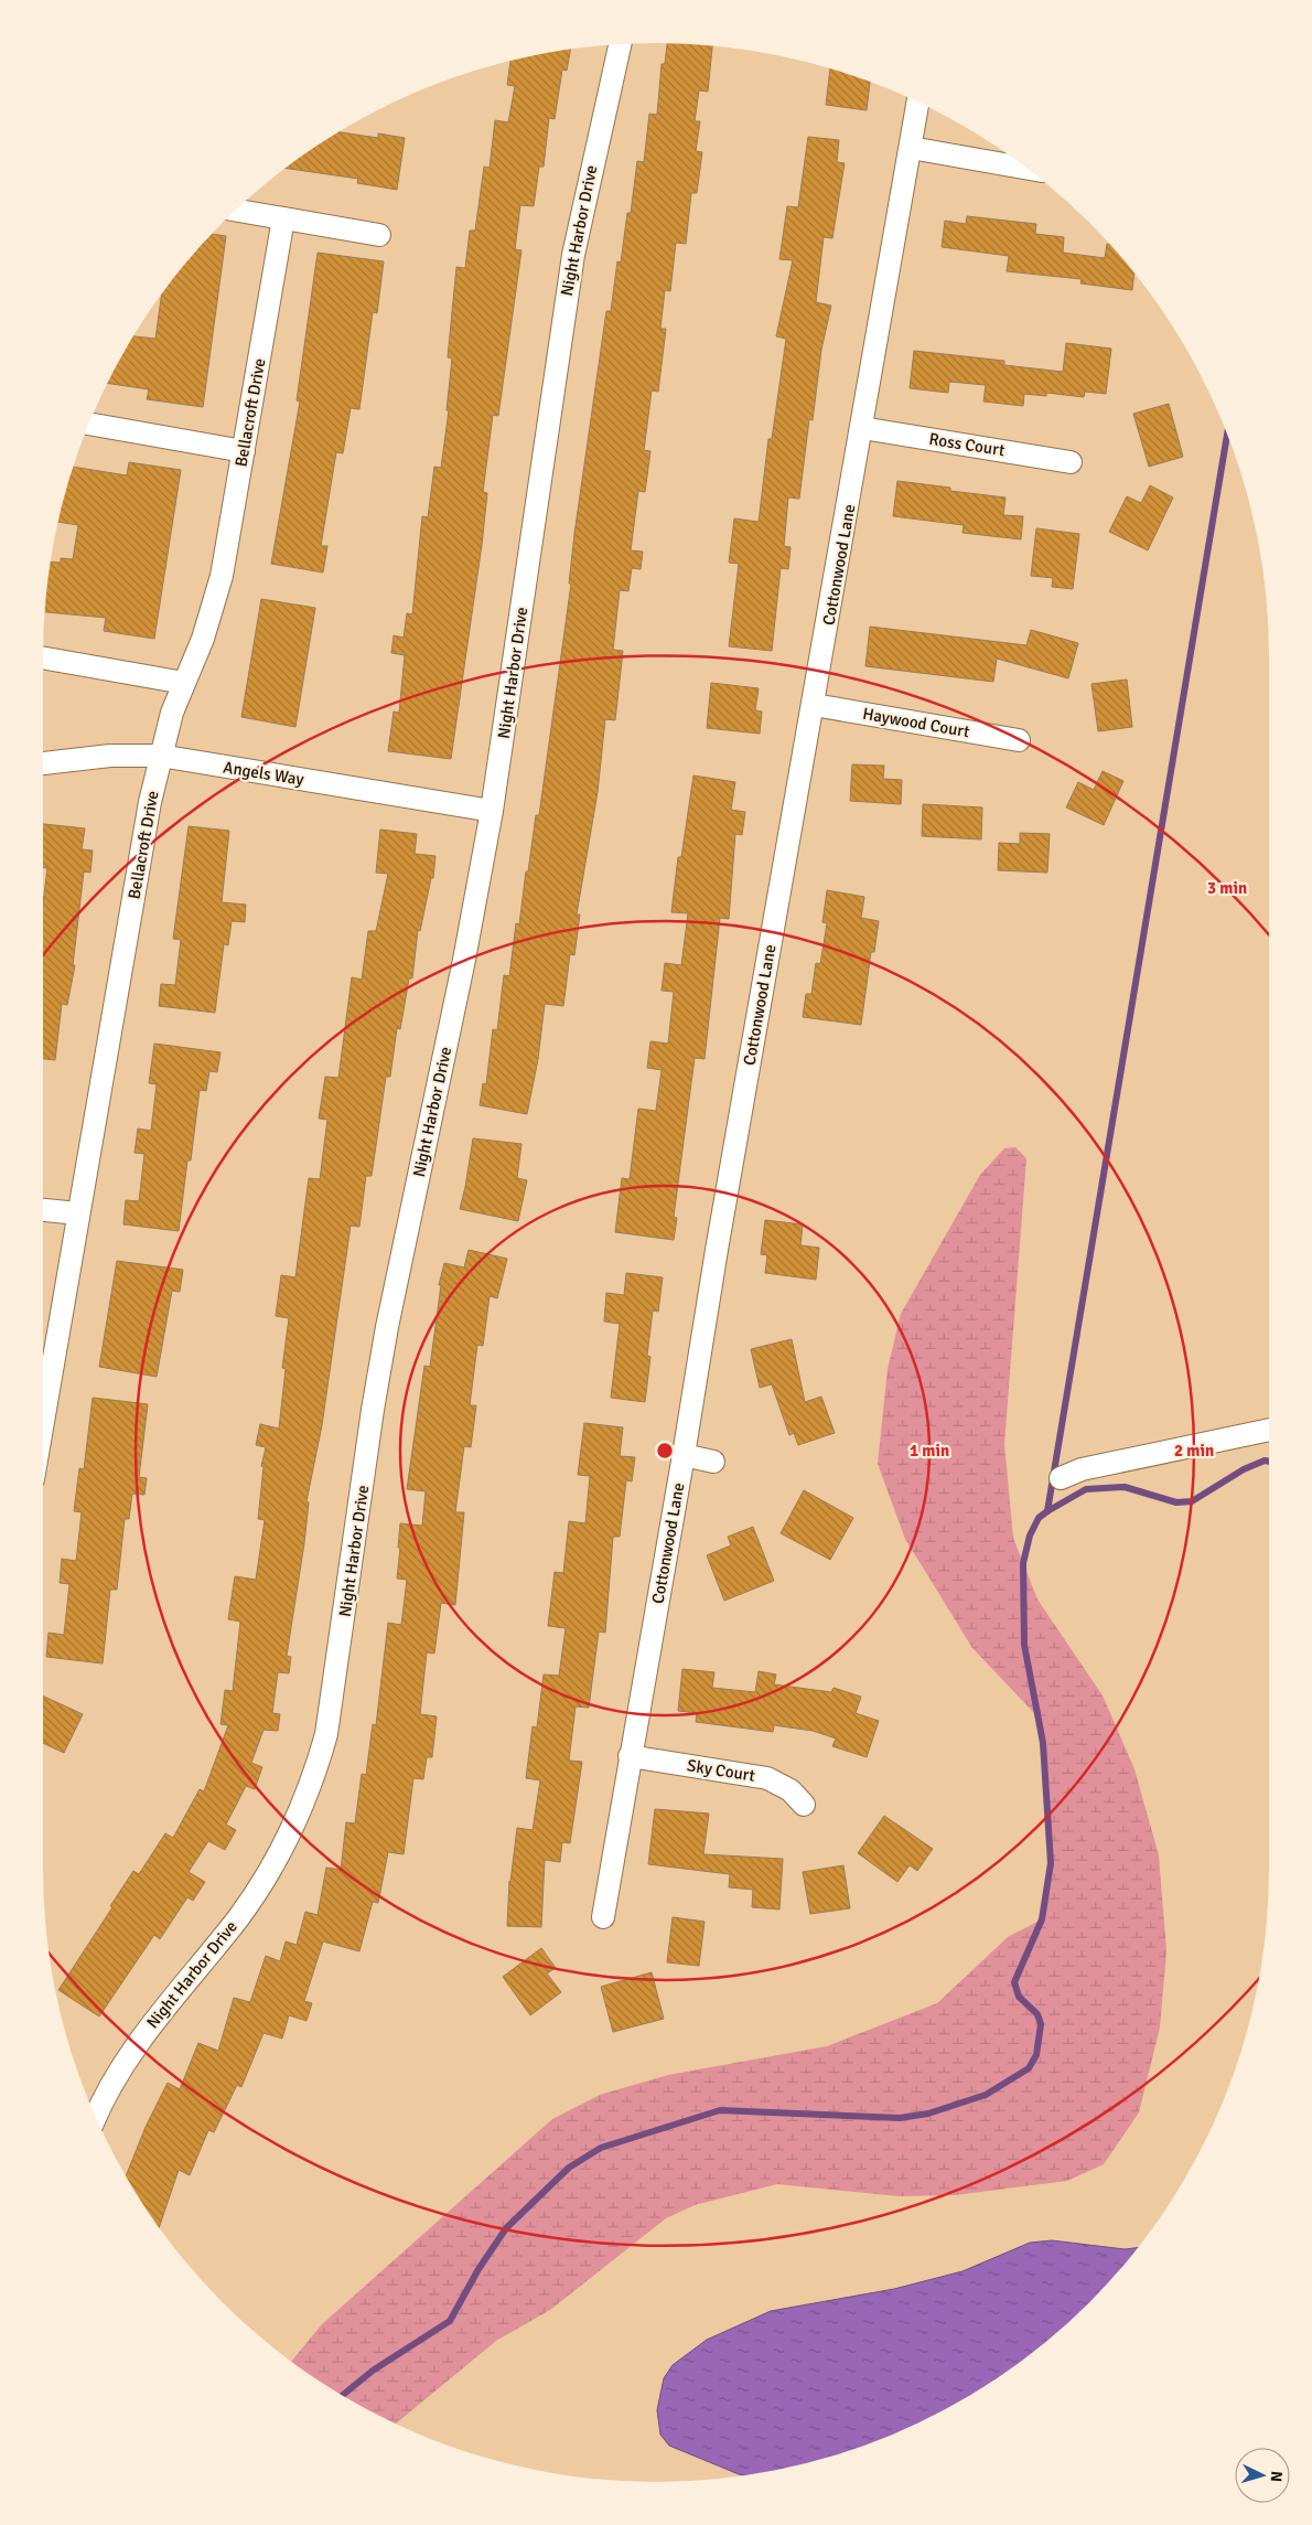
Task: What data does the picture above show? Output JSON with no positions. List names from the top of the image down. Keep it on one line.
{"streets":{"street":["Night Harbor Drive","Bellacroft Drive","Ross Court","Cottonwood Lane","Haywood Court","Angels Way","Sky Court"]},"crossings":[["Night Harbor Drive","Angels Way"],["Bellacroft Drive","Angels Way"],["Ross Court","Cottonwood Lane"],["Cottonwood Lane","Haywood Court"],["Cottonwood Lane","Sky Court"]],"north":"right","rings":["3 min","1 min","2 min"]}
